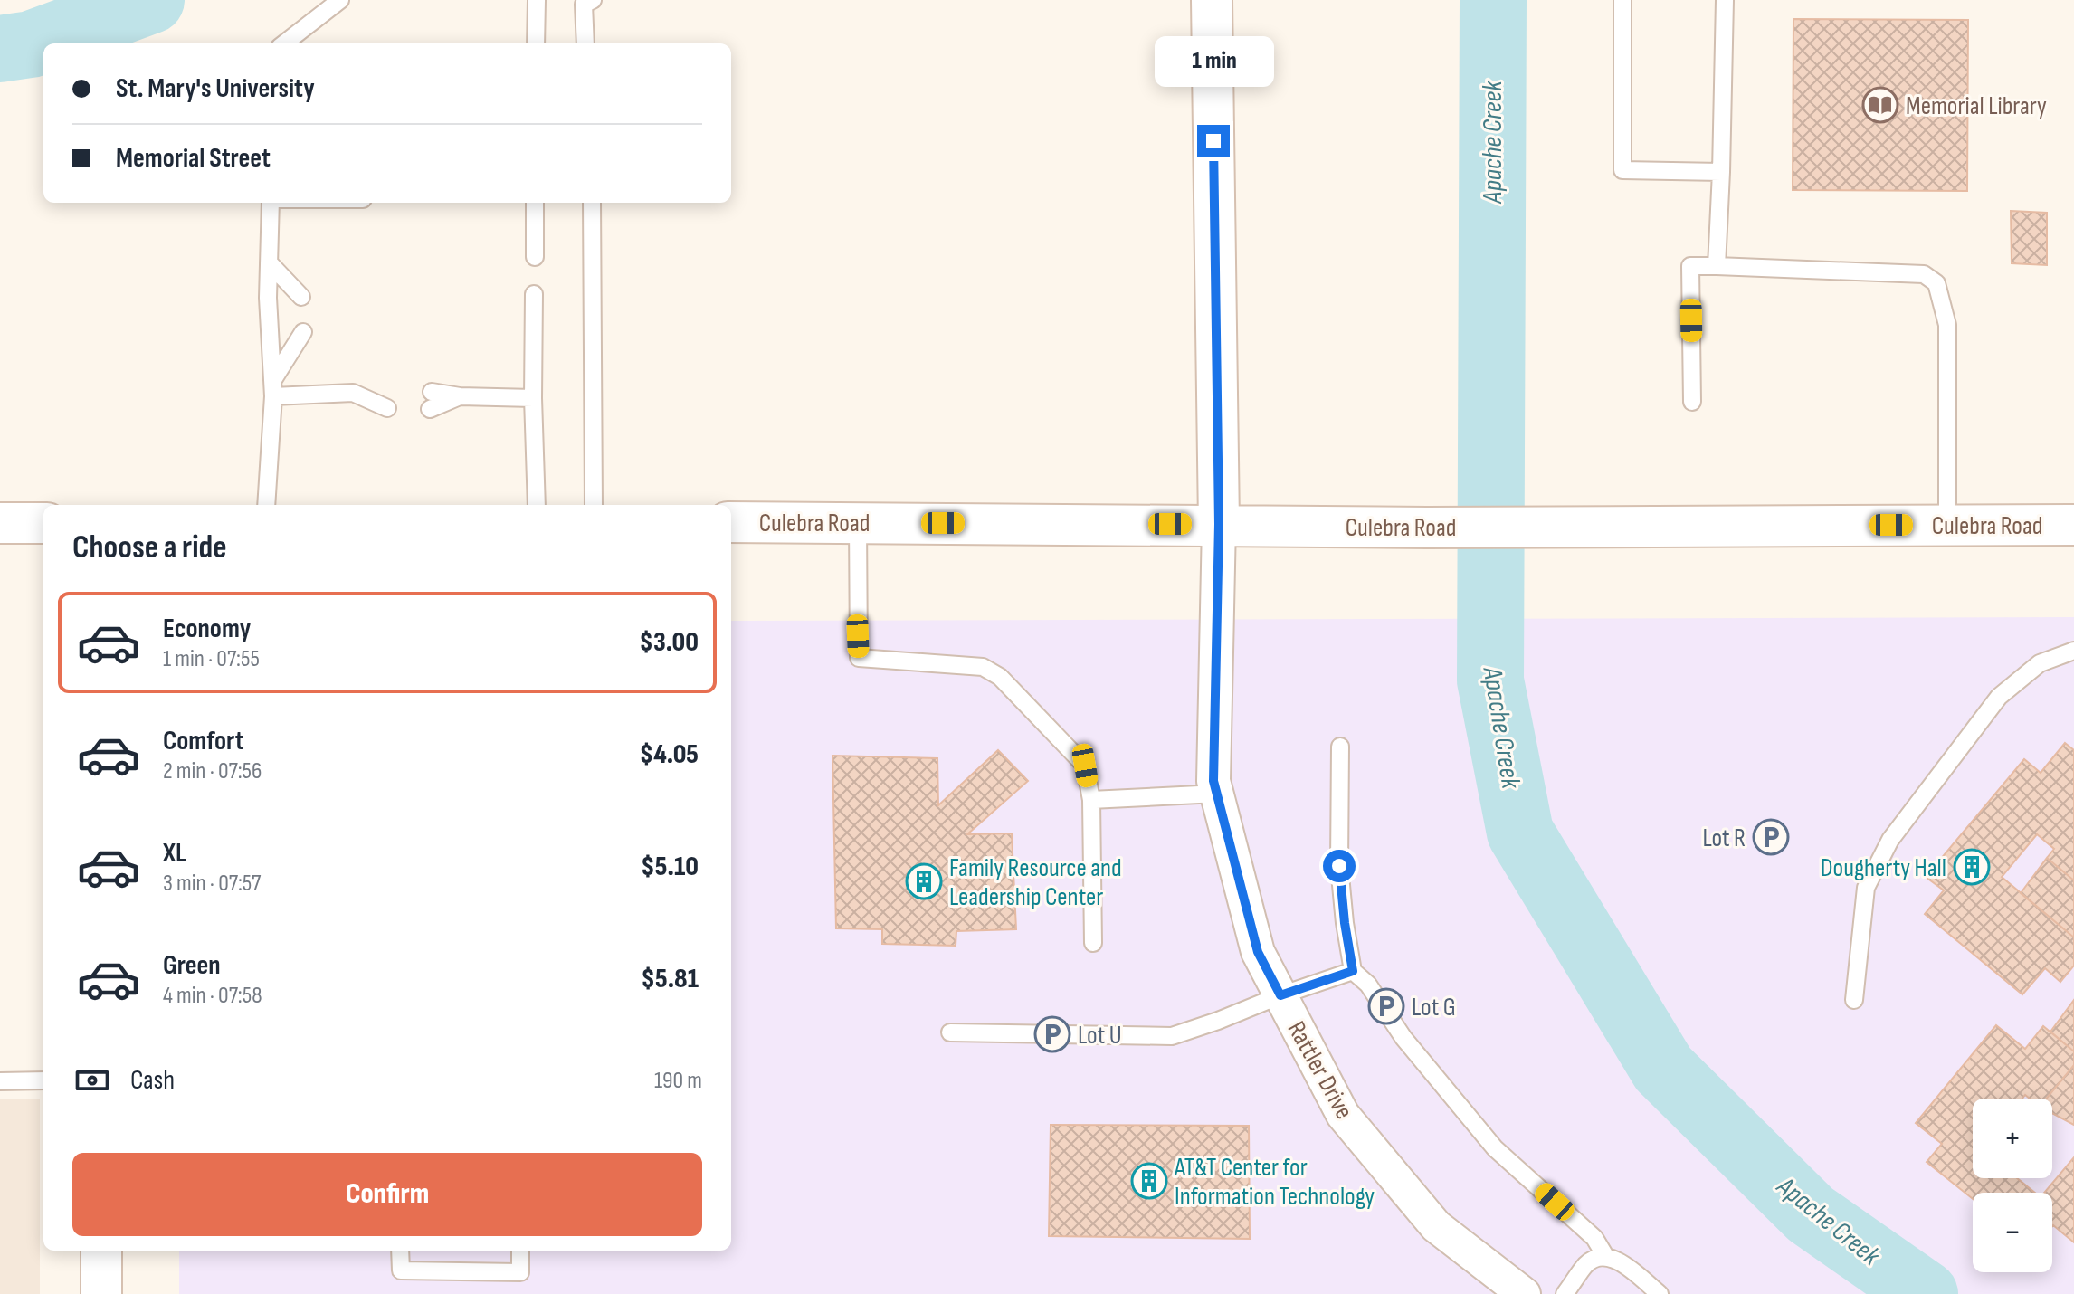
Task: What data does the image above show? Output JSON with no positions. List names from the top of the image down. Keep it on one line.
{"streets":{"main road":["Culebra Road"],"street":["Rattler Drive"]},"crossings":[["Culebra Road","Rattler Drive"]],"water":["Apache Creek"],"places":{"library":["Memorial Library"],"parking":["Lot R","Lot G","Lot U"],"building":["Dougherty Hall","Family Resource and Leadership Center","AT&T Center for Information Technology"]},"page":{"bubble":"1 min","banner":["St. Mary's University","Memorial Street"],"heading":"Choose a ride","list":[{"name":"Economy","note":"1 min · 07:55","value":"$3.00"},{"name":"Comfort","note":"2 min · 07:56","value":"$4.05"},{"name":"XL","note":"3 min · 07:57","value":"$5.10"},{"name":"Green","note":"4 min · 07:58","value":"$5.81"}],"pay":["Cash","190 m"],"map_buttons":["+","−"],"buttons":"Confirm"}}
